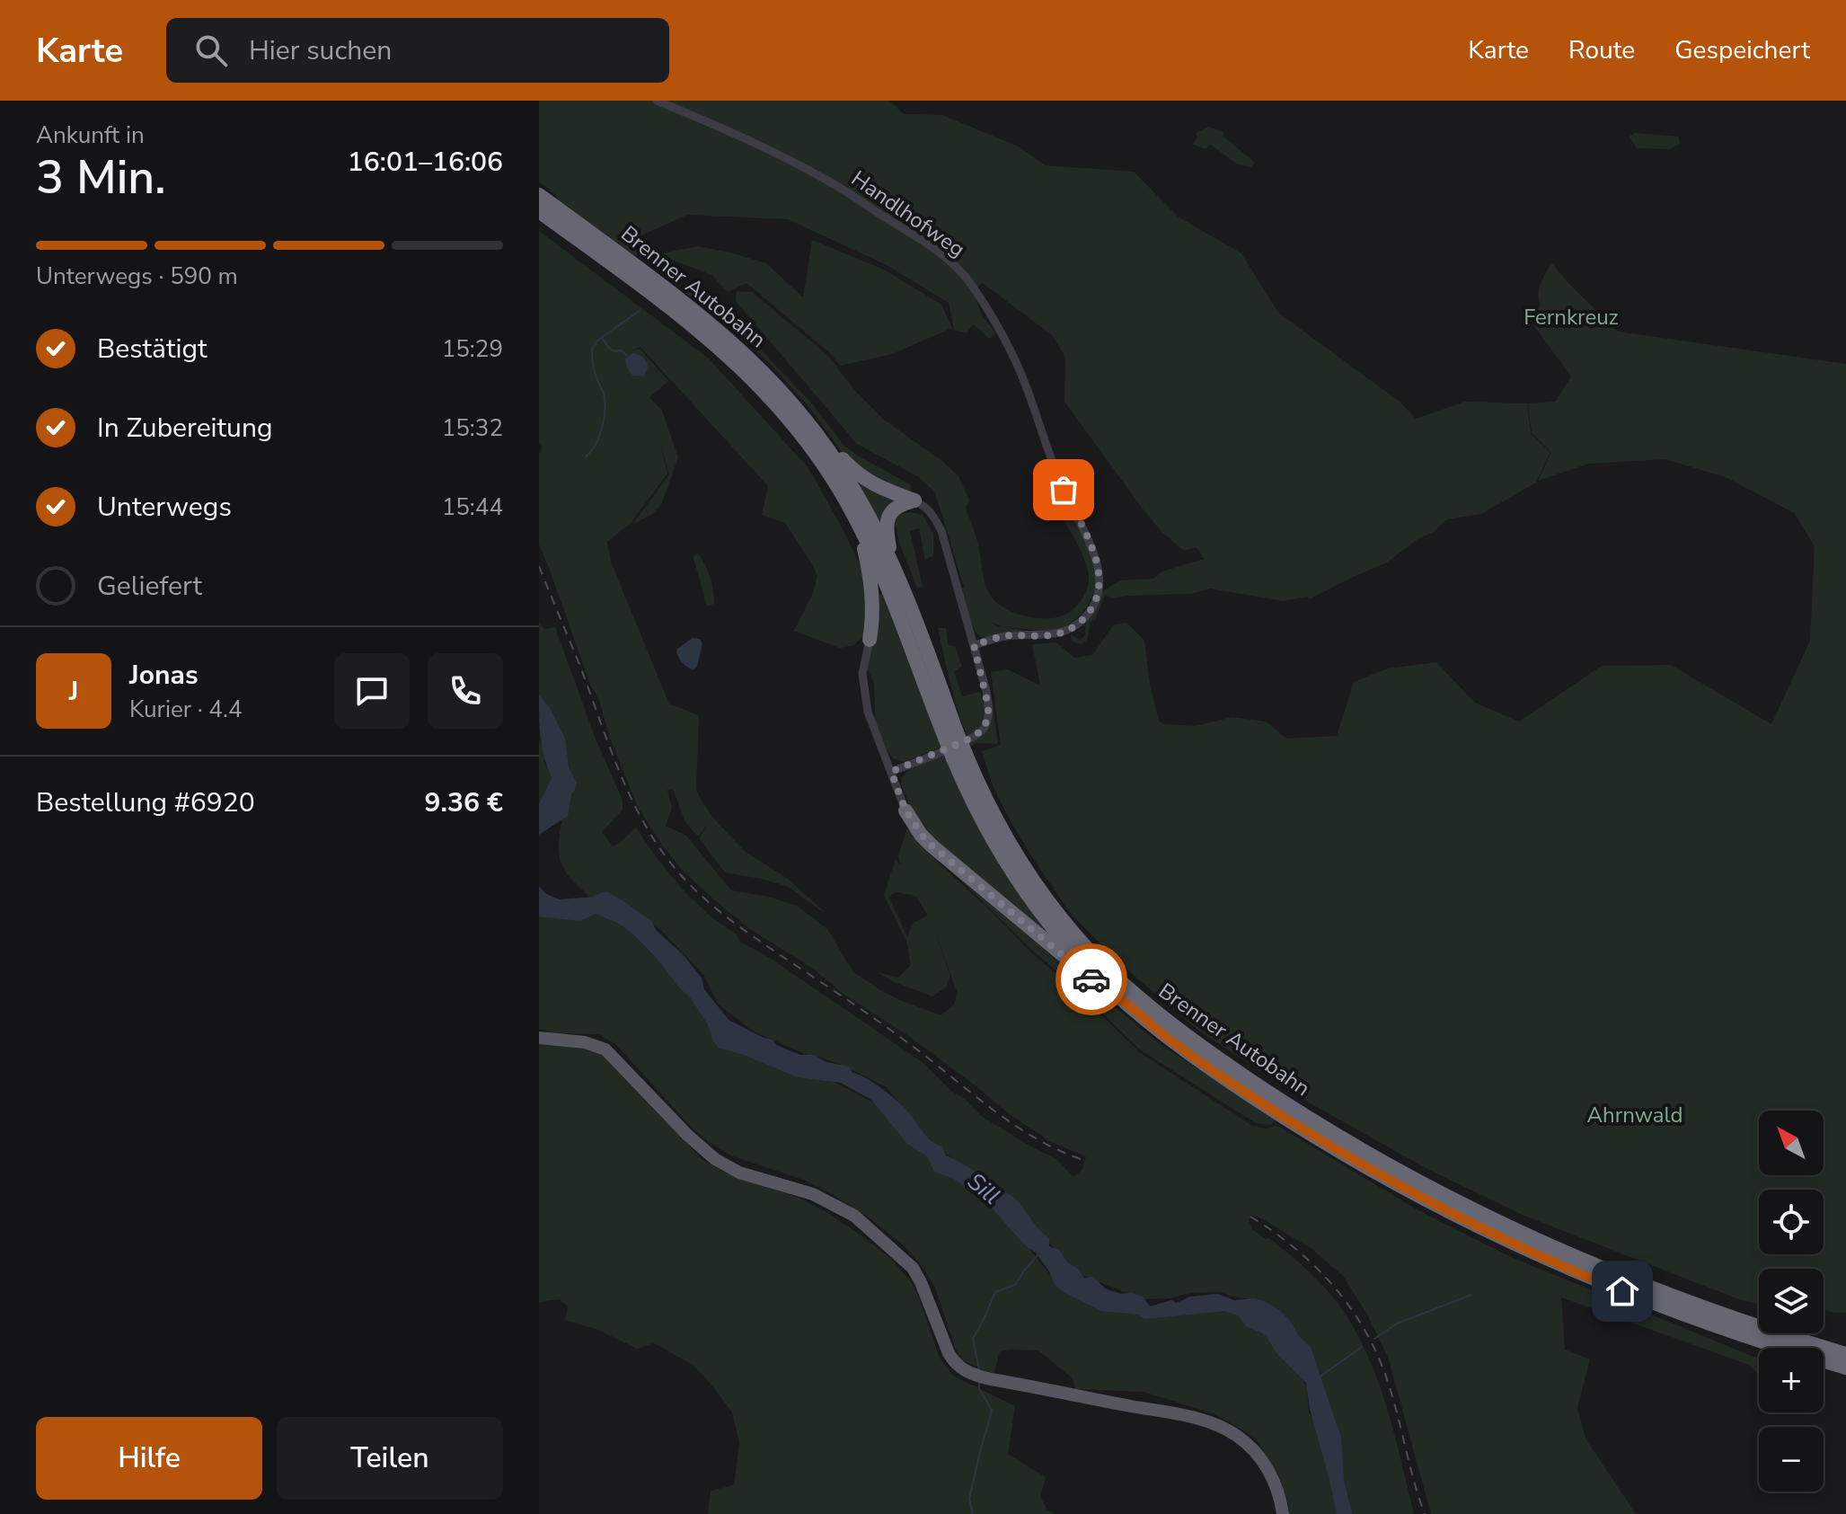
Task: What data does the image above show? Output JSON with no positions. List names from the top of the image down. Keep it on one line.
{"streets":{"highway":["Brenner Autobahn"],"street":["Handlhofweg"]},"water":["Sill"],"parks":["Fernkreuz","Ahrnwald"],"north":"top left","page":{"header":"Karte","search":"Hier suchen","nav":["Karte","Route","Gespeichert"],"heading":["3 Min.","Ankunft in","16:01–16:06"],"panel":["Jonas","Kurier · 4.4","Bestellung #6920","9.36 €"],"bar":"Unterwegs · 590 m","list":[["Bestätigt","15:29"],["In Zubereitung","15:32"],["Unterwegs","15:44"],"Geliefert"],"round":"J","map_buttons":["+","−"],"buttons":["Hilfe","Teilen"]}}
